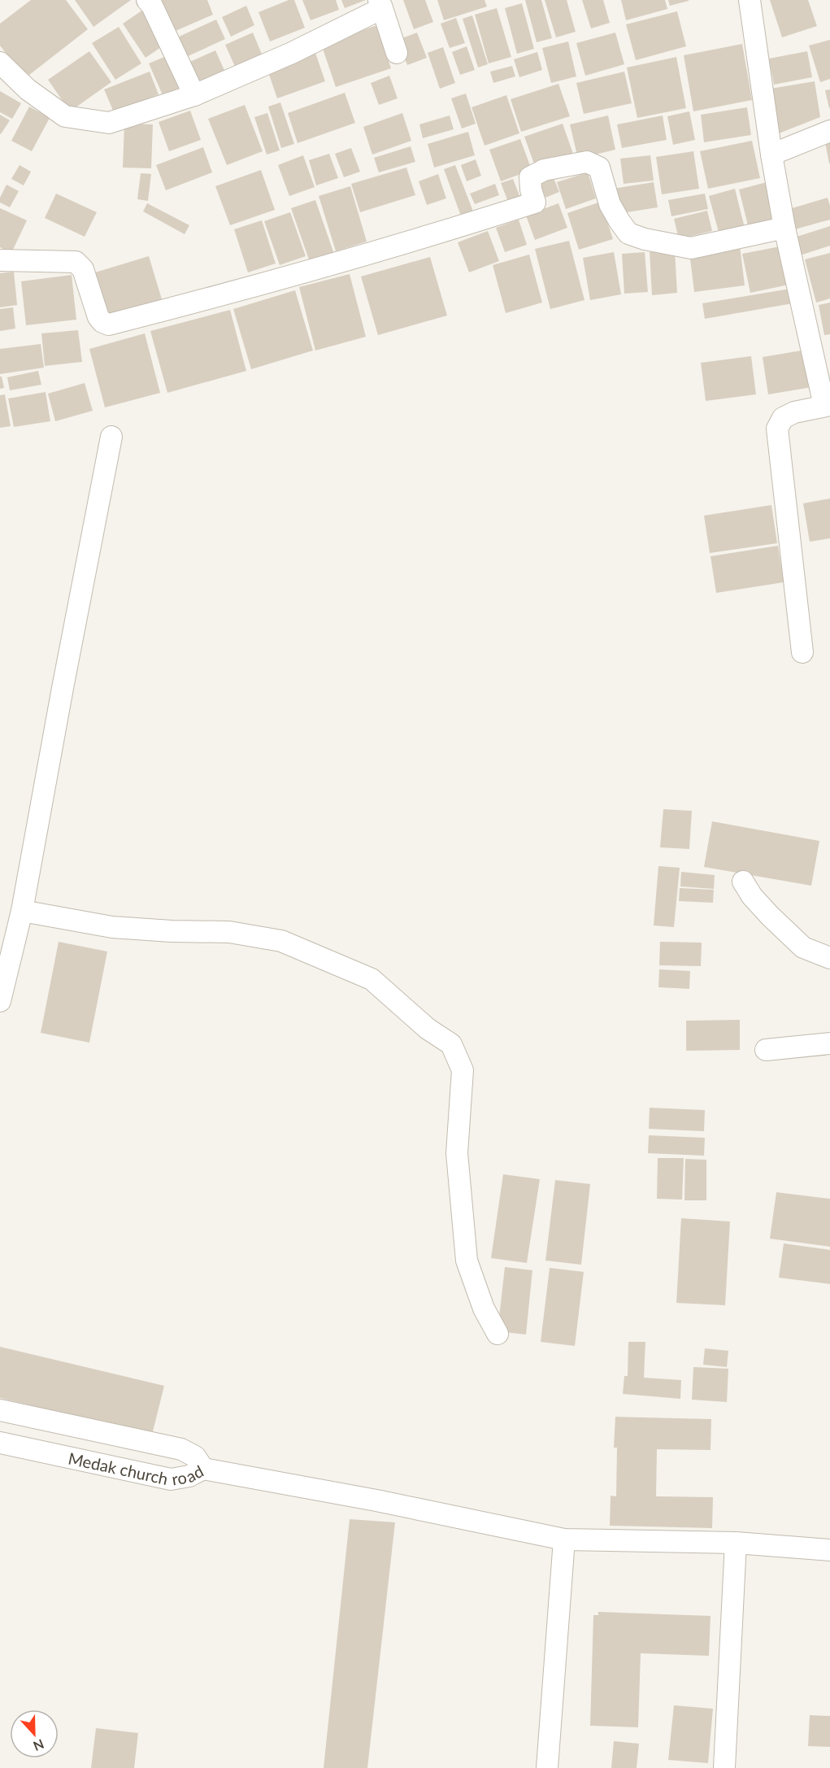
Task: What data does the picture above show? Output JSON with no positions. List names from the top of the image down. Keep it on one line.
{"streets":{"street":["Medak church road"]},"north":"bottom"}
